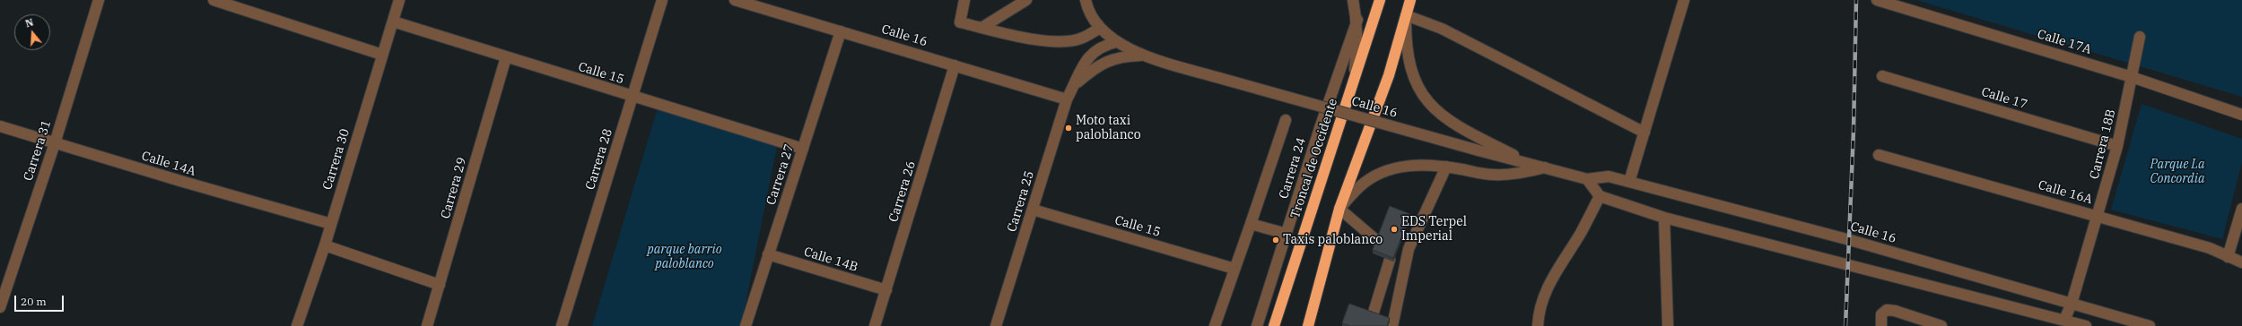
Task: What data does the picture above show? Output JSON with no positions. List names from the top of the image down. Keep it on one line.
{"streets":{"highway":["Troncal de Occidente"],"street":["Calle 16","Calle 17A","Calle 15","Calle 17","Carrera 18B","Carrera 31","Carrera 30","Carrera 28","Calle 14A","Carrera 24","Carrera 27","Carrera 29","Carrera 26","Calle 16A","Carrera 25","Calle 14B"]},"crossings":[["Calle 16","Carrera 18B"],["Calle 16","Carrera 27"],["Calle 16","Carrera 26"],["Calle 16","Carrera 25"],["Calle 17A","Carrera 18B"],["Calle 15","Carrera 30"],["Calle 15","Carrera 28"],["Calle 15","Carrera 27"],["Calle 15","Carrera 29"],["Calle 15","Carrera 25"],["Calle 17","Carrera 18B"],["Carrera 18B","Calle 16A"],["Carrera 31","Calle 14A"],["Carrera 30","Calle 14A"],["Carrera 27","Calle 14B"],["Carrera 26","Calle 14B"]],"parks":["Parque La Concordia","parque barrio paloblanco"],"places":["Moto taxi paloblanco","EDS Terpel Imperial","Taxis paloblanco"],"scale_bar":"20 m","north":"top"}
